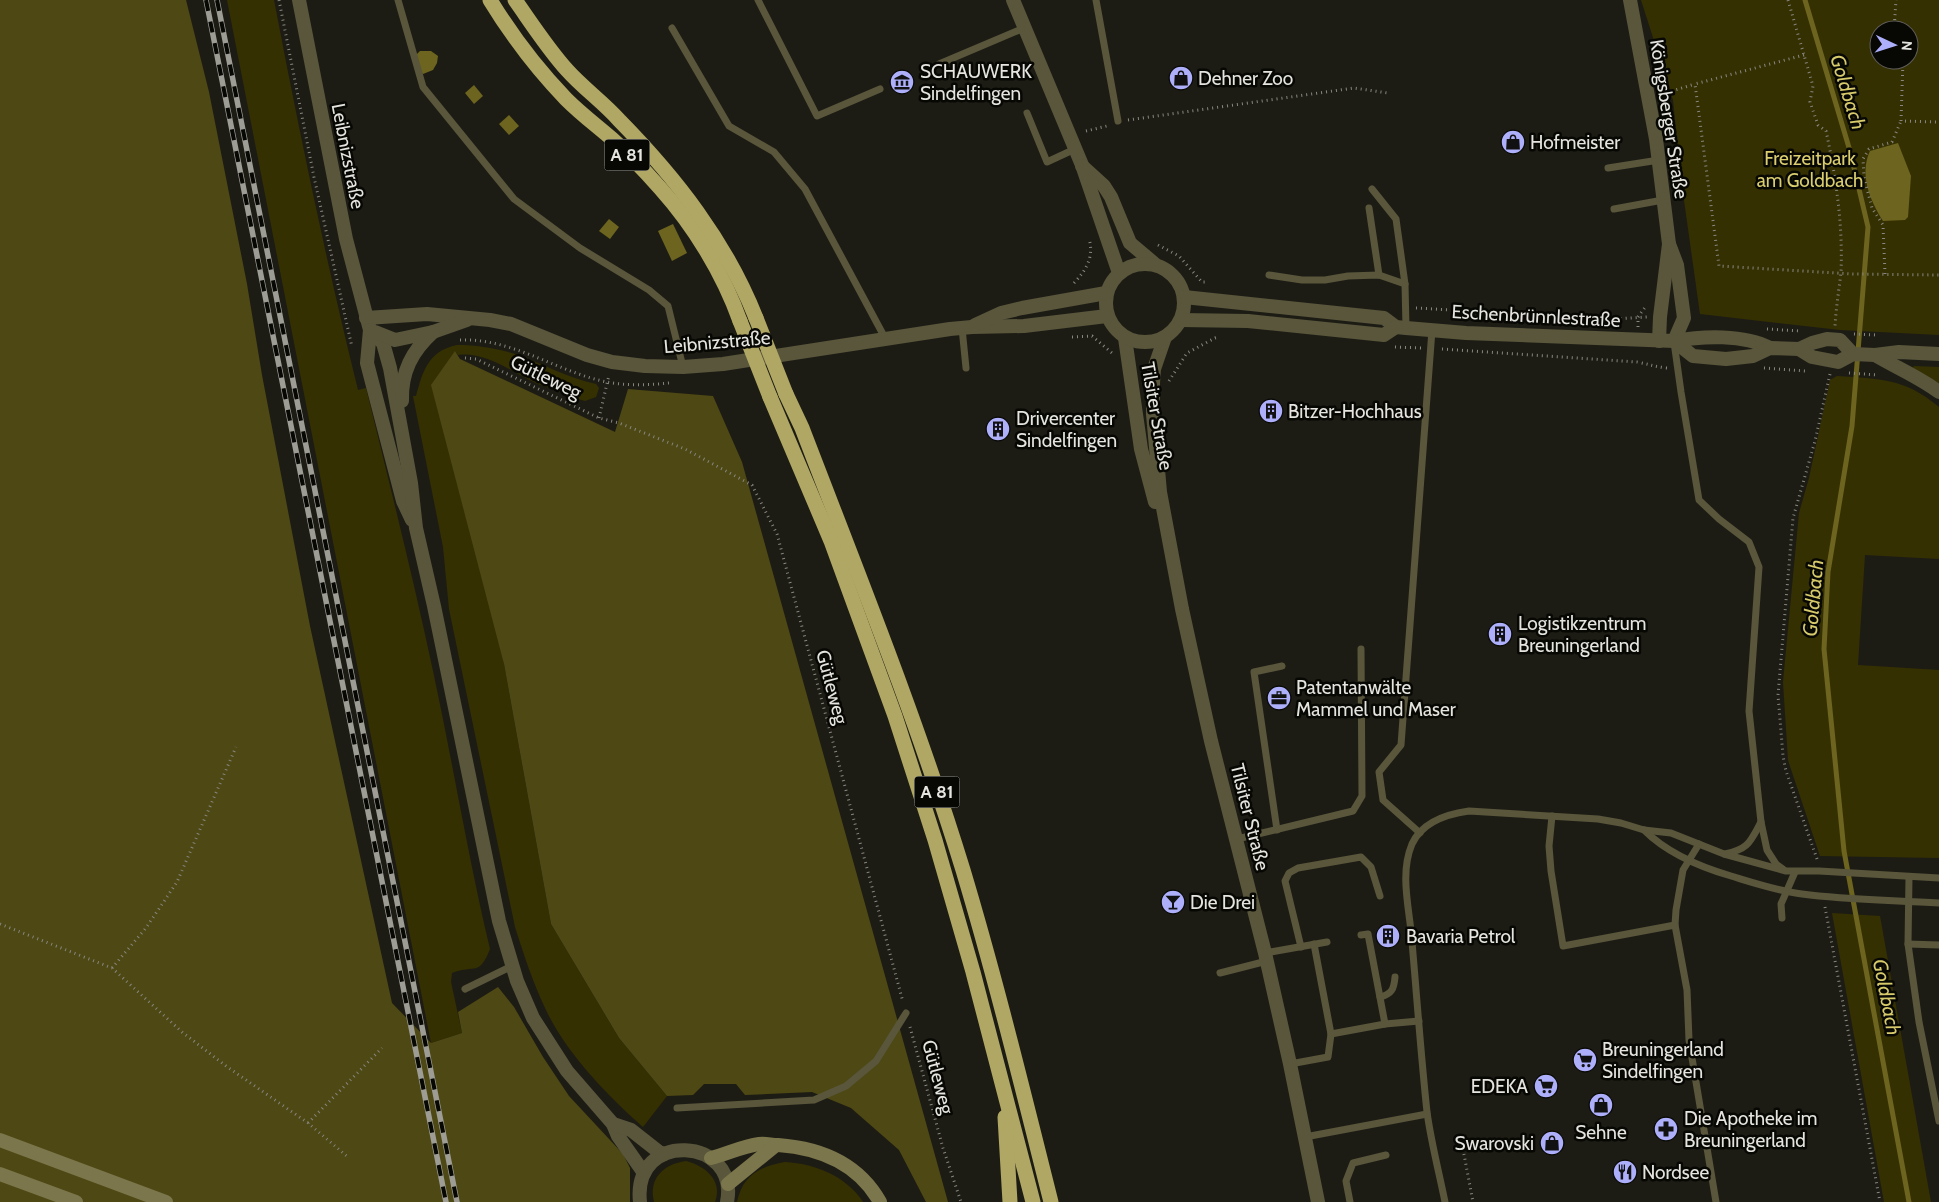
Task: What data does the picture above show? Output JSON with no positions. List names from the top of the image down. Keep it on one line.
{"streets":{"highway":["A 81"],"street":["Königsberger Straße","Leibnizstraße","Eschenbrünnlestraße","Tilsiter Straße"],"path":["Gütleweg"]},"crossings":[["Königsberger Straße","Eschenbrünnlestraße"],["Leibnizstraße","Eschenbrünnlestraße"],["Leibnizstraße","Tilsiter Straße"],["Eschenbrünnlestraße","Tilsiter Straße"]],"water":["Goldbach"],"parks":["Freizeitpark am Goldbach"],"places":{"shop":["Dehner Zoo","Hofmeister","Sehne","Swarovski"],"museum":["SCHAUWERK Sindelfingen"],"building":["Bitzer-Hochhaus","Drivercenter Sindelfingen","Logistikzentrum Breuningerland","Bavaria Petrol"],"office":["Patentanwälte Mammel und Maser"],"bar":["Die Drei"],"supermarket":["Breuningerland Sindelfingen","EDEKA"],"pharmacy":["Die Apotheke im Breuningerland"],"restaurant":["Nordsee"]},"north":"right"}
